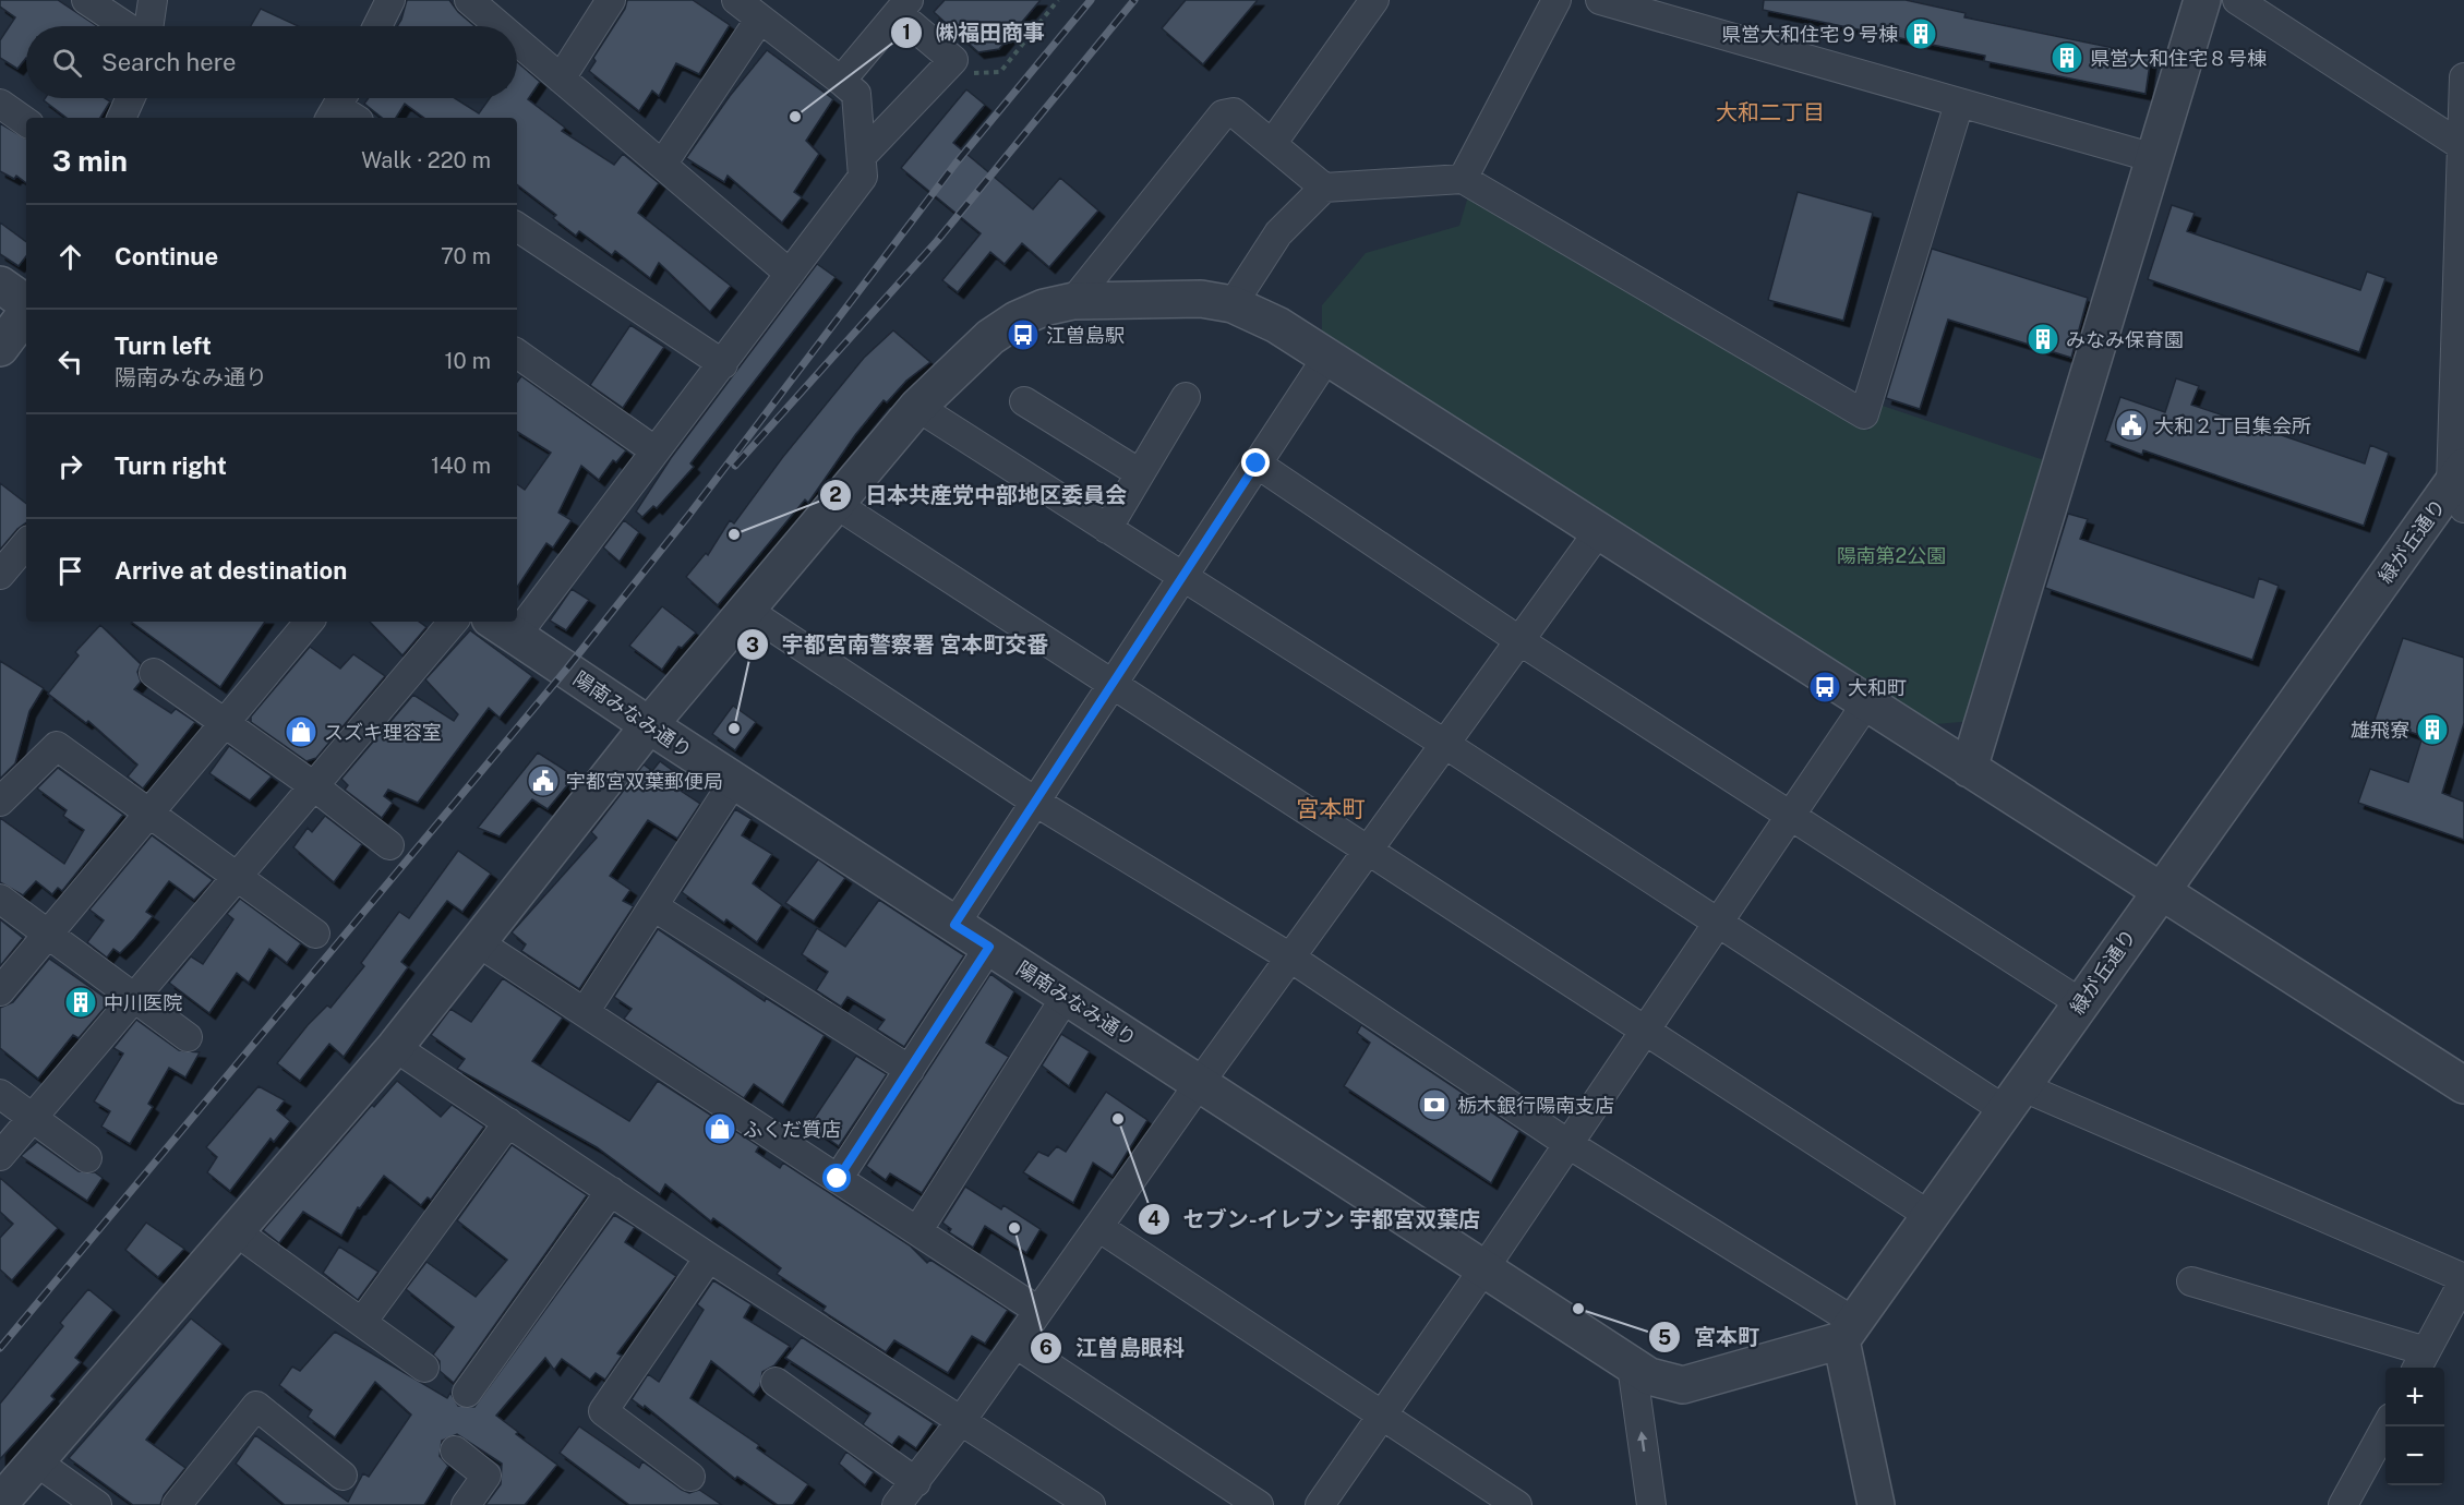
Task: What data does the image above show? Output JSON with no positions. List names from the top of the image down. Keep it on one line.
{"streets":{"street":["緑が丘通り","陽南みなみ通り"]},"crossings":[["緑が丘通り","陽南みなみ通り"]],"districts":["大和二丁目","宮本町"],"parks":["陽南第2公園"],"places":{"building":["県営大和住宅９号棟","県営大和住宅８号棟","みなみ保育園","雄飛寮","中川医院"],"other":["㈱福田商事","日本共産党中部地区委員会","宇都宮南警察署 宮本町交番","セブン-イレブン 宇都宮双葉店","江曽島眼科","宮本町"],"bus stop":["江曽島駅","大和町"],"public building":["大和２丁目集会所","宇都宮双葉郵便局"],"shop":["スズキ理容室","ふくだ質店"],"bank":["栃木銀行陽南支店"]},"page":{"search":"Search here","heading":["3 min","Walk · 220 m"],"list":[["Continue","70 m"],["Turn left","陽南みなみ通り","10 m"],["Turn right","140 m"],"Arrive at destination"],"map_buttons":["+","−"]}}
